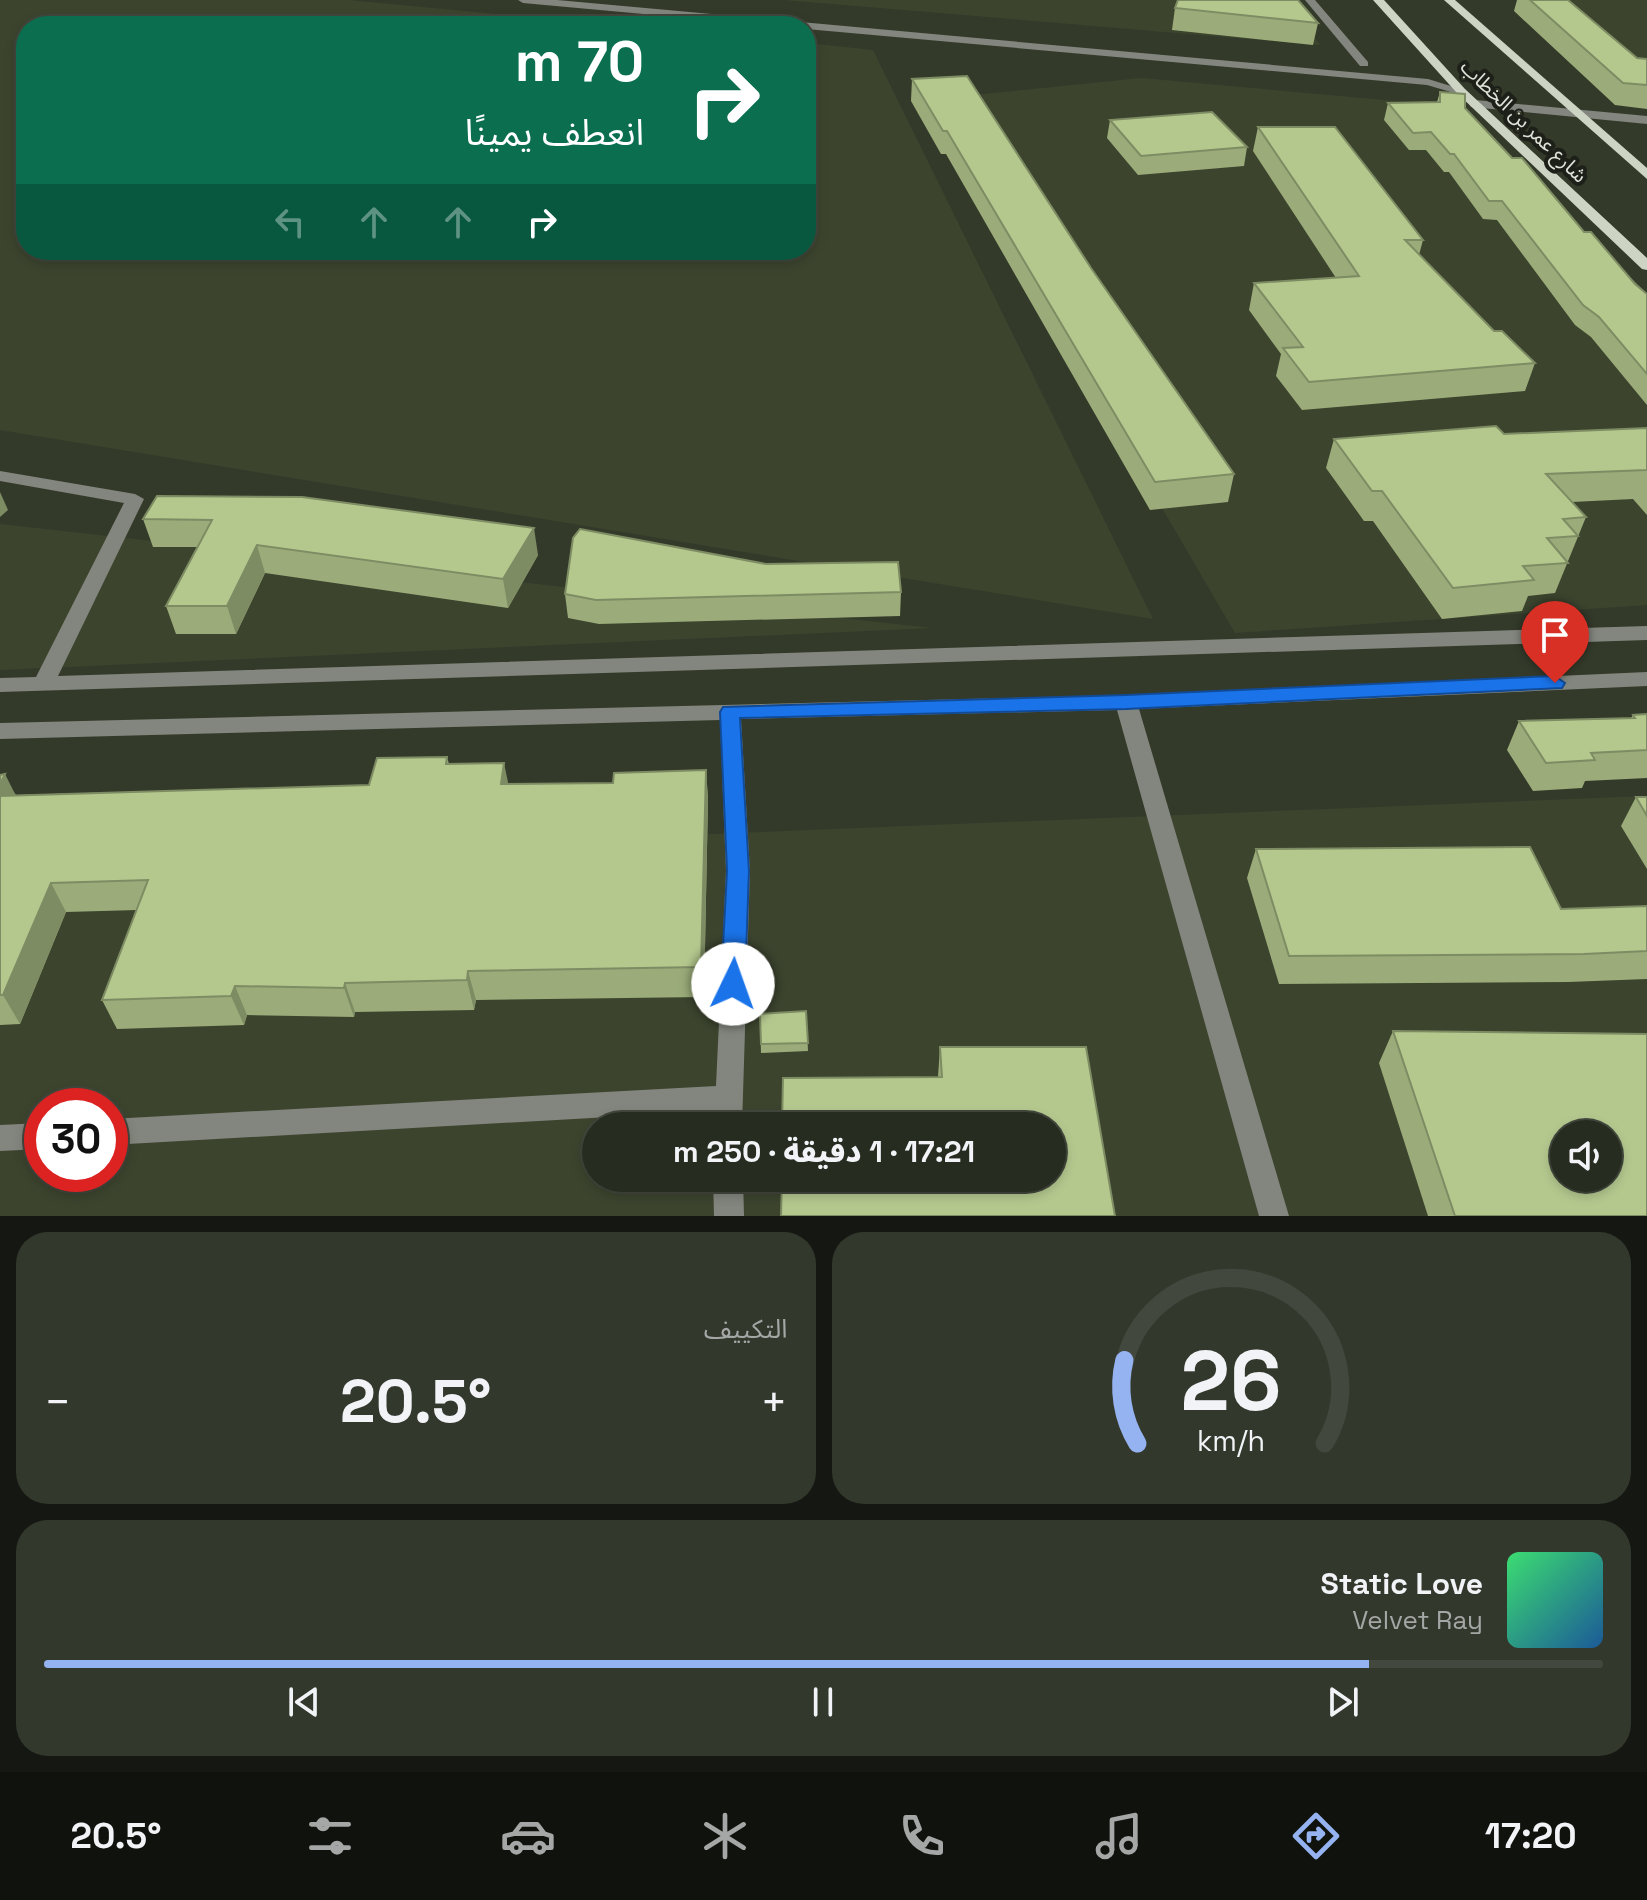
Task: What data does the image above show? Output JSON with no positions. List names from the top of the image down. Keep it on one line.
{"streets":{"main road":["شارع عمر بن الخطاب"]},"page":{"turn":["70 m","انعطف يمينًا"],"limit":"30","trip":"17:21 · 1 دقيقة · 250 m","tile":"التكييف","heat":["−","20.5°","+"],"song":["Static Love","Velvet Ray"],"tabs":["17:20","20.5°"],"gauge":["26","km/h"]}}
